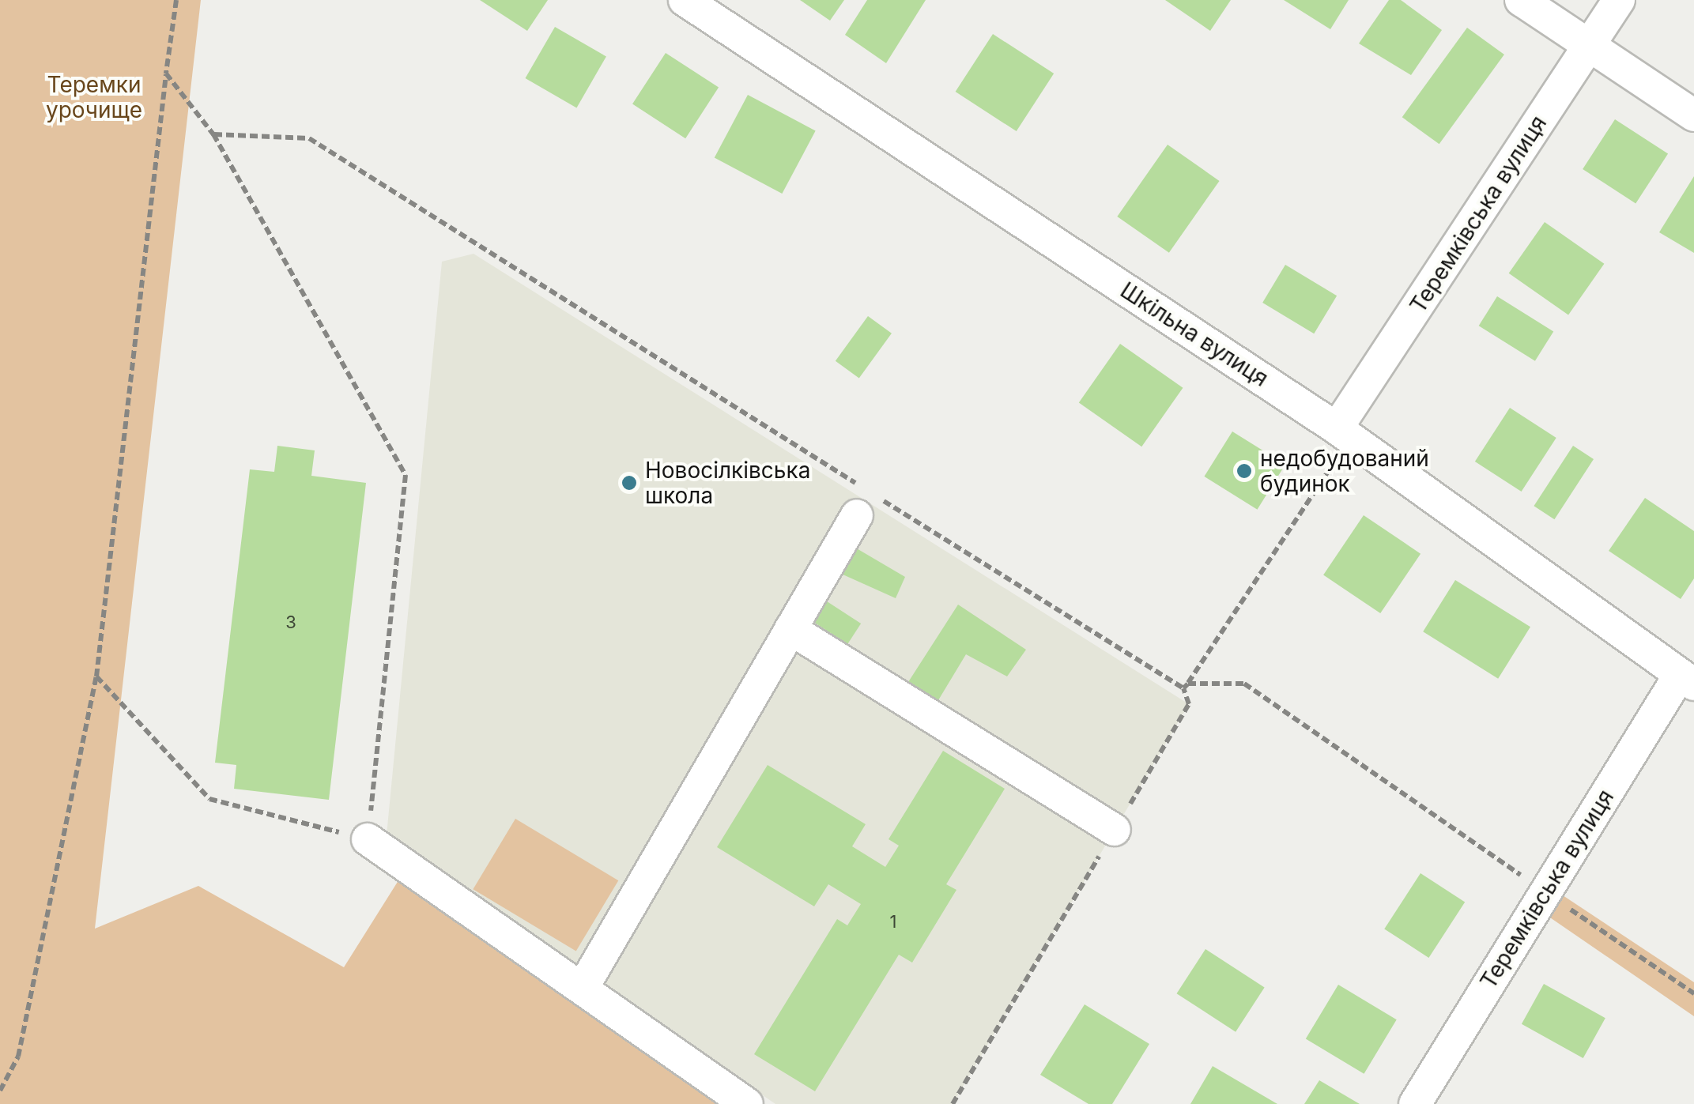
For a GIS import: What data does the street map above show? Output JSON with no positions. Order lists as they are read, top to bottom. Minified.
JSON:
{"streets":{"street":["Теремківська вулиця","Шкільна вулиця"]},"crossings":[["Теремківська вулиця","Шкільна вулиця"]],"parks":["Теремки урочище"],"places":["недобудований будинок","Новосілківська школа"],"house_numbers":["3","1"]}
